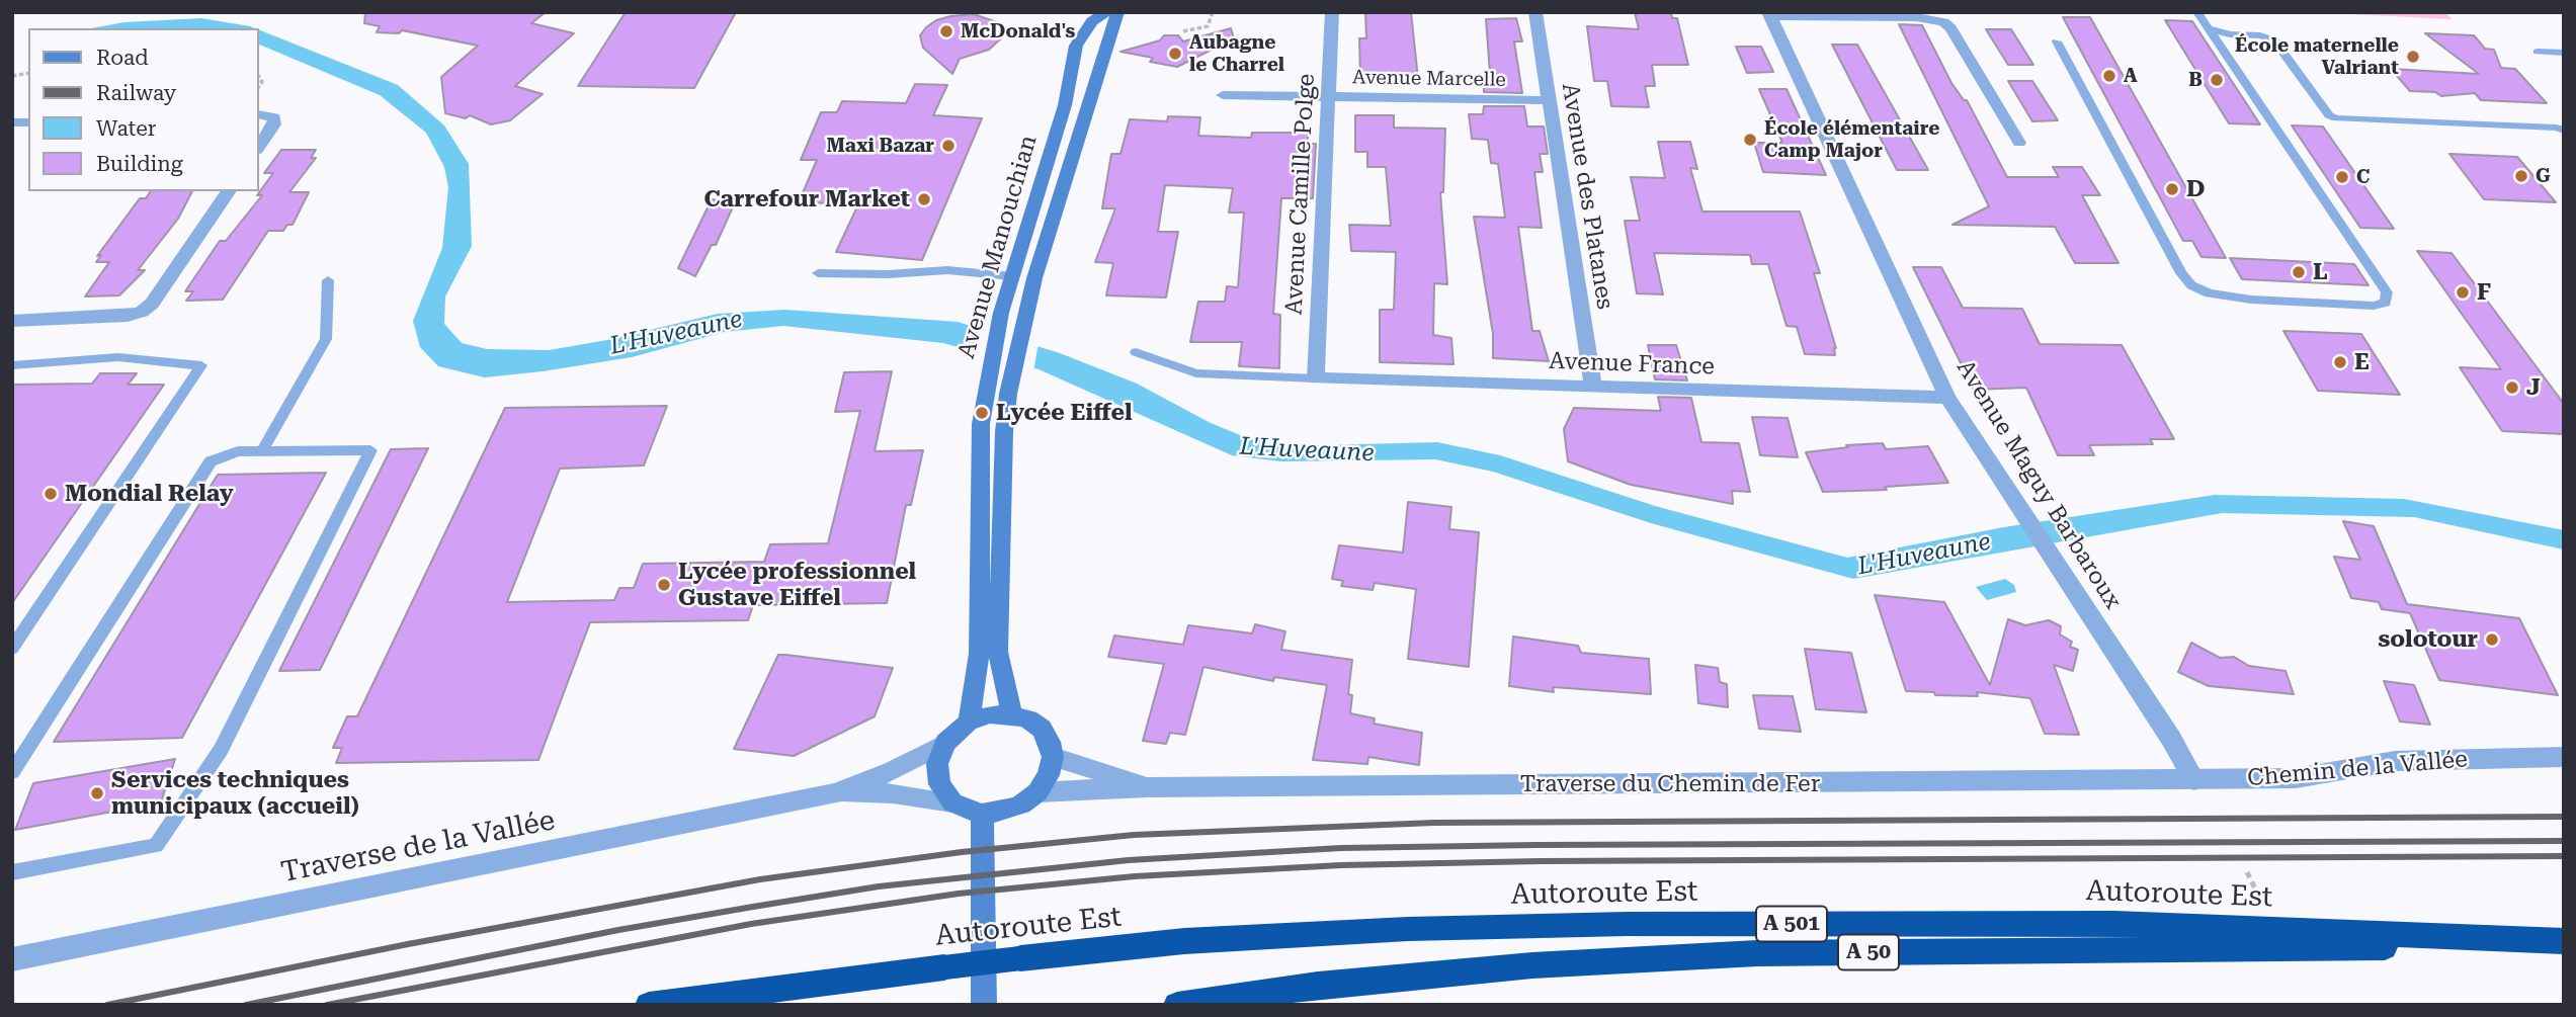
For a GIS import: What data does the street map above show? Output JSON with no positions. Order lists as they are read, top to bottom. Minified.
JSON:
{"streets":{"highway":["Autoroute Est","A 501","A 50"],"main road":["Avenue Manouchian"],"street":["Avenue Marcelle","Avenue Camille Polge","Avenue des Platanes","Avenue France","Avenue Maguy Barbaroux","Chemin de la Vallée","Traverse du Chemin de Fer","Traverse de la Vallée"]},"crossings":[["Avenue Marcelle","Avenue Camille Polge"],["Avenue Marcelle","Avenue des Platanes"],["Avenue Camille Polge","Avenue France"],["Avenue des Platanes","Avenue France"],["Avenue Manouchian","Traverse du Chemin de Fer"],["Avenue Manouchian","Traverse de la Vallée"],["Avenue France","Avenue Maguy Barbaroux"],["Avenue Maguy Barbaroux","Chemin de la Vallée"],["Avenue Maguy Barbaroux","Traverse du Chemin de Fer"],["Chemin de la Vallée","Traverse du Chemin de Fer"],["Traverse du Chemin de Fer","Traverse de la Vallée"],["Autoroute Est","A 50"]],"water":["L'Huveaune"],"places":["McDonald's","Aubagne le Charrel","École maternelle Valriant","A","B","École élémentaire Camp Major","Maxi Bazar","G","C","D","Carrefour Market","L","F","E","J","Lycée Eiffel","Mondial Relay","Lycée professionnel Gustave Eiffel","solotour","Services techniques municipaux (accueil)"],"legend":["Road","Railway","Water","Building"]}
